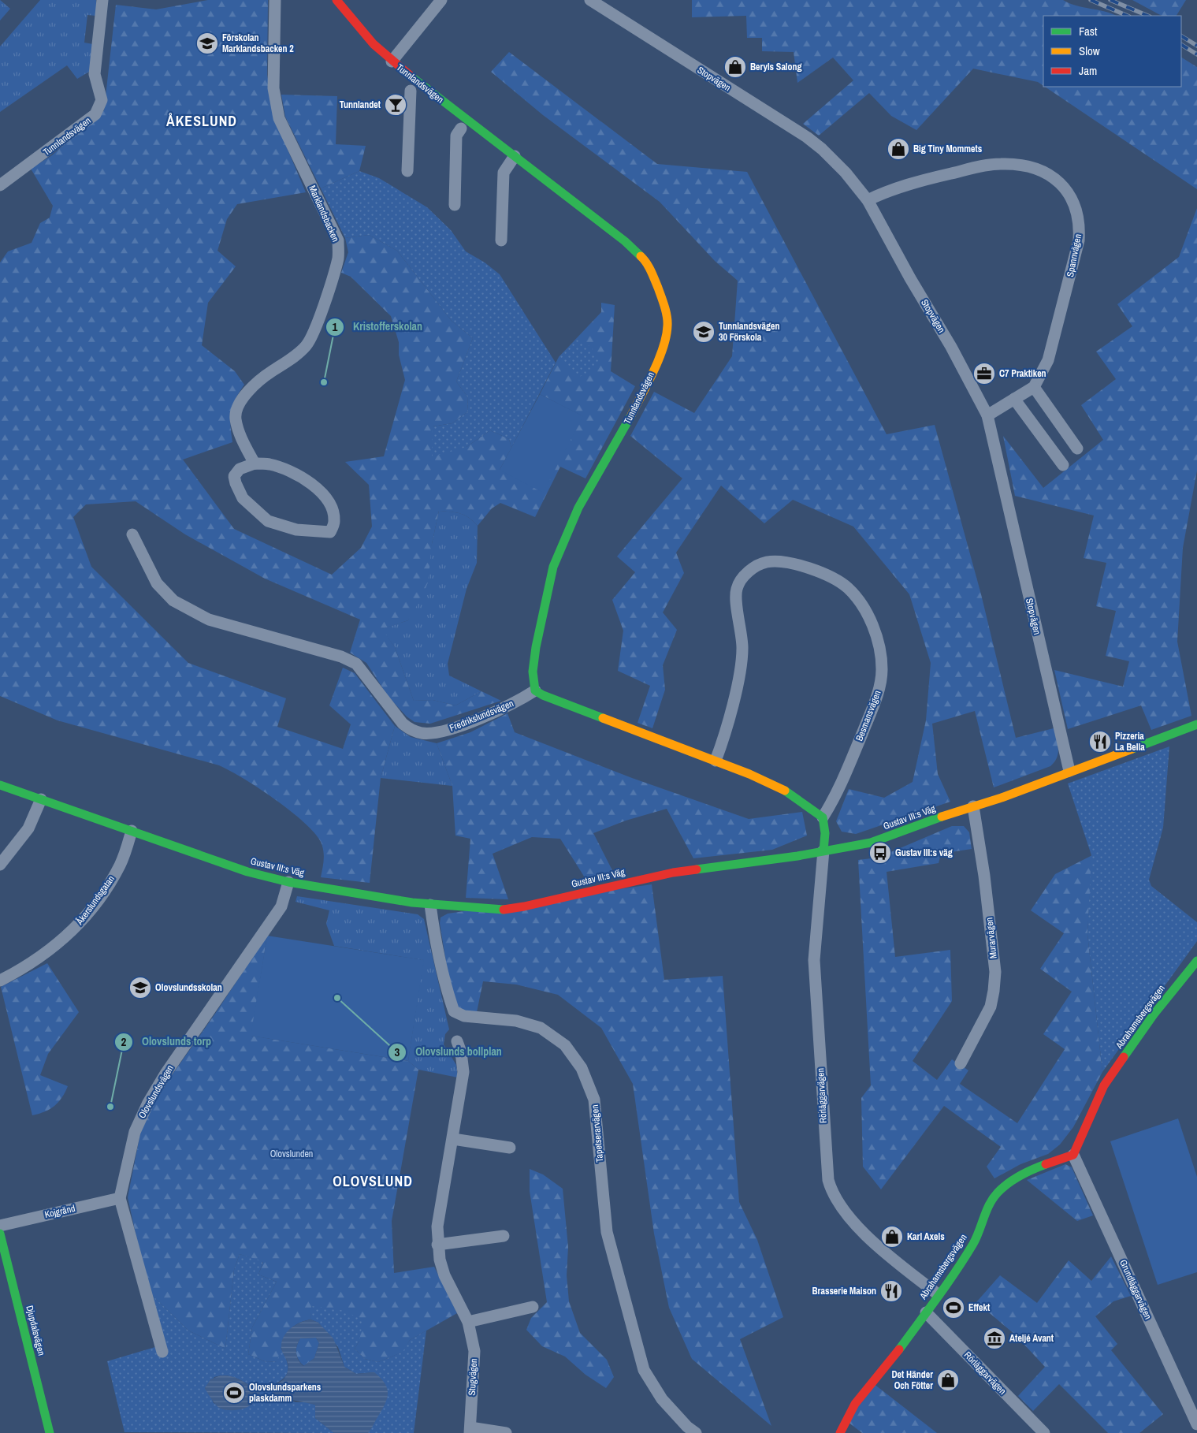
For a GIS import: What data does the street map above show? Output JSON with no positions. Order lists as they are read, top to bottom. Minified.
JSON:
{"streets":{"street":["Stopvägen","Tunnlandsvägen","Marklandsbacken","Spannvägen","Fredrikslundsvägen","Besmansvägen","Gustav III:s Väg","Åkerslundsgatan","Murarvägen","Abrahamsbergsvägen","Olovslundsvägen","Rörläggarvägen","Tapetserarvägen","Kojgränd","Grundläggarvägen","Djupdalsvägen","Stugvägen"]},"crossings":[["Stopvägen","Spannvägen"],["Stopvägen","Gustav III:s Väg"],["Tunnlandsvägen","Fredrikslundsvägen"],["Gustav III:s Väg","Åkerslundsgatan"],["Gustav III:s Väg","Murarvägen"],["Gustav III:s Väg","Olovslundsvägen"],["Gustav III:s Väg","Rörläggarvägen"],["Gustav III:s Väg","Tapetserarvägen"],["Abrahamsbergsvägen","Rörläggarvägen"],["Abrahamsbergsvägen","Grundläggarvägen"],["Olovslundsvägen","Kojgränd"]],"districts":["ÅKESLUND","OLOVSLUND"],"parks":["Olovslunden"],"places":{"school or university":["Förskolan Marklandsbacken 2","Tunnlandsvägen 30 Förskola","Olovslundsskolan"],"shop":["Beryls Salong","Big Tiny Mommets","Karl Axels","Det Händer Och Fötter"],"bar":["Tunnlandet"],"office":["C7 Praktiken"],"other":["Kristofferskolan","Olovslunds bollplan","Olovslunds torp"],"restaurant":["Pizzeria La Bella","Brasserie Maison"],"bus stop":["Gustav III:s väg"],"sports":["Effekt","Olovslundsparkens plaskdamm"],"museum":["Ateljé Avant"]},"legend":["Fast","Slow","Jam"]}
